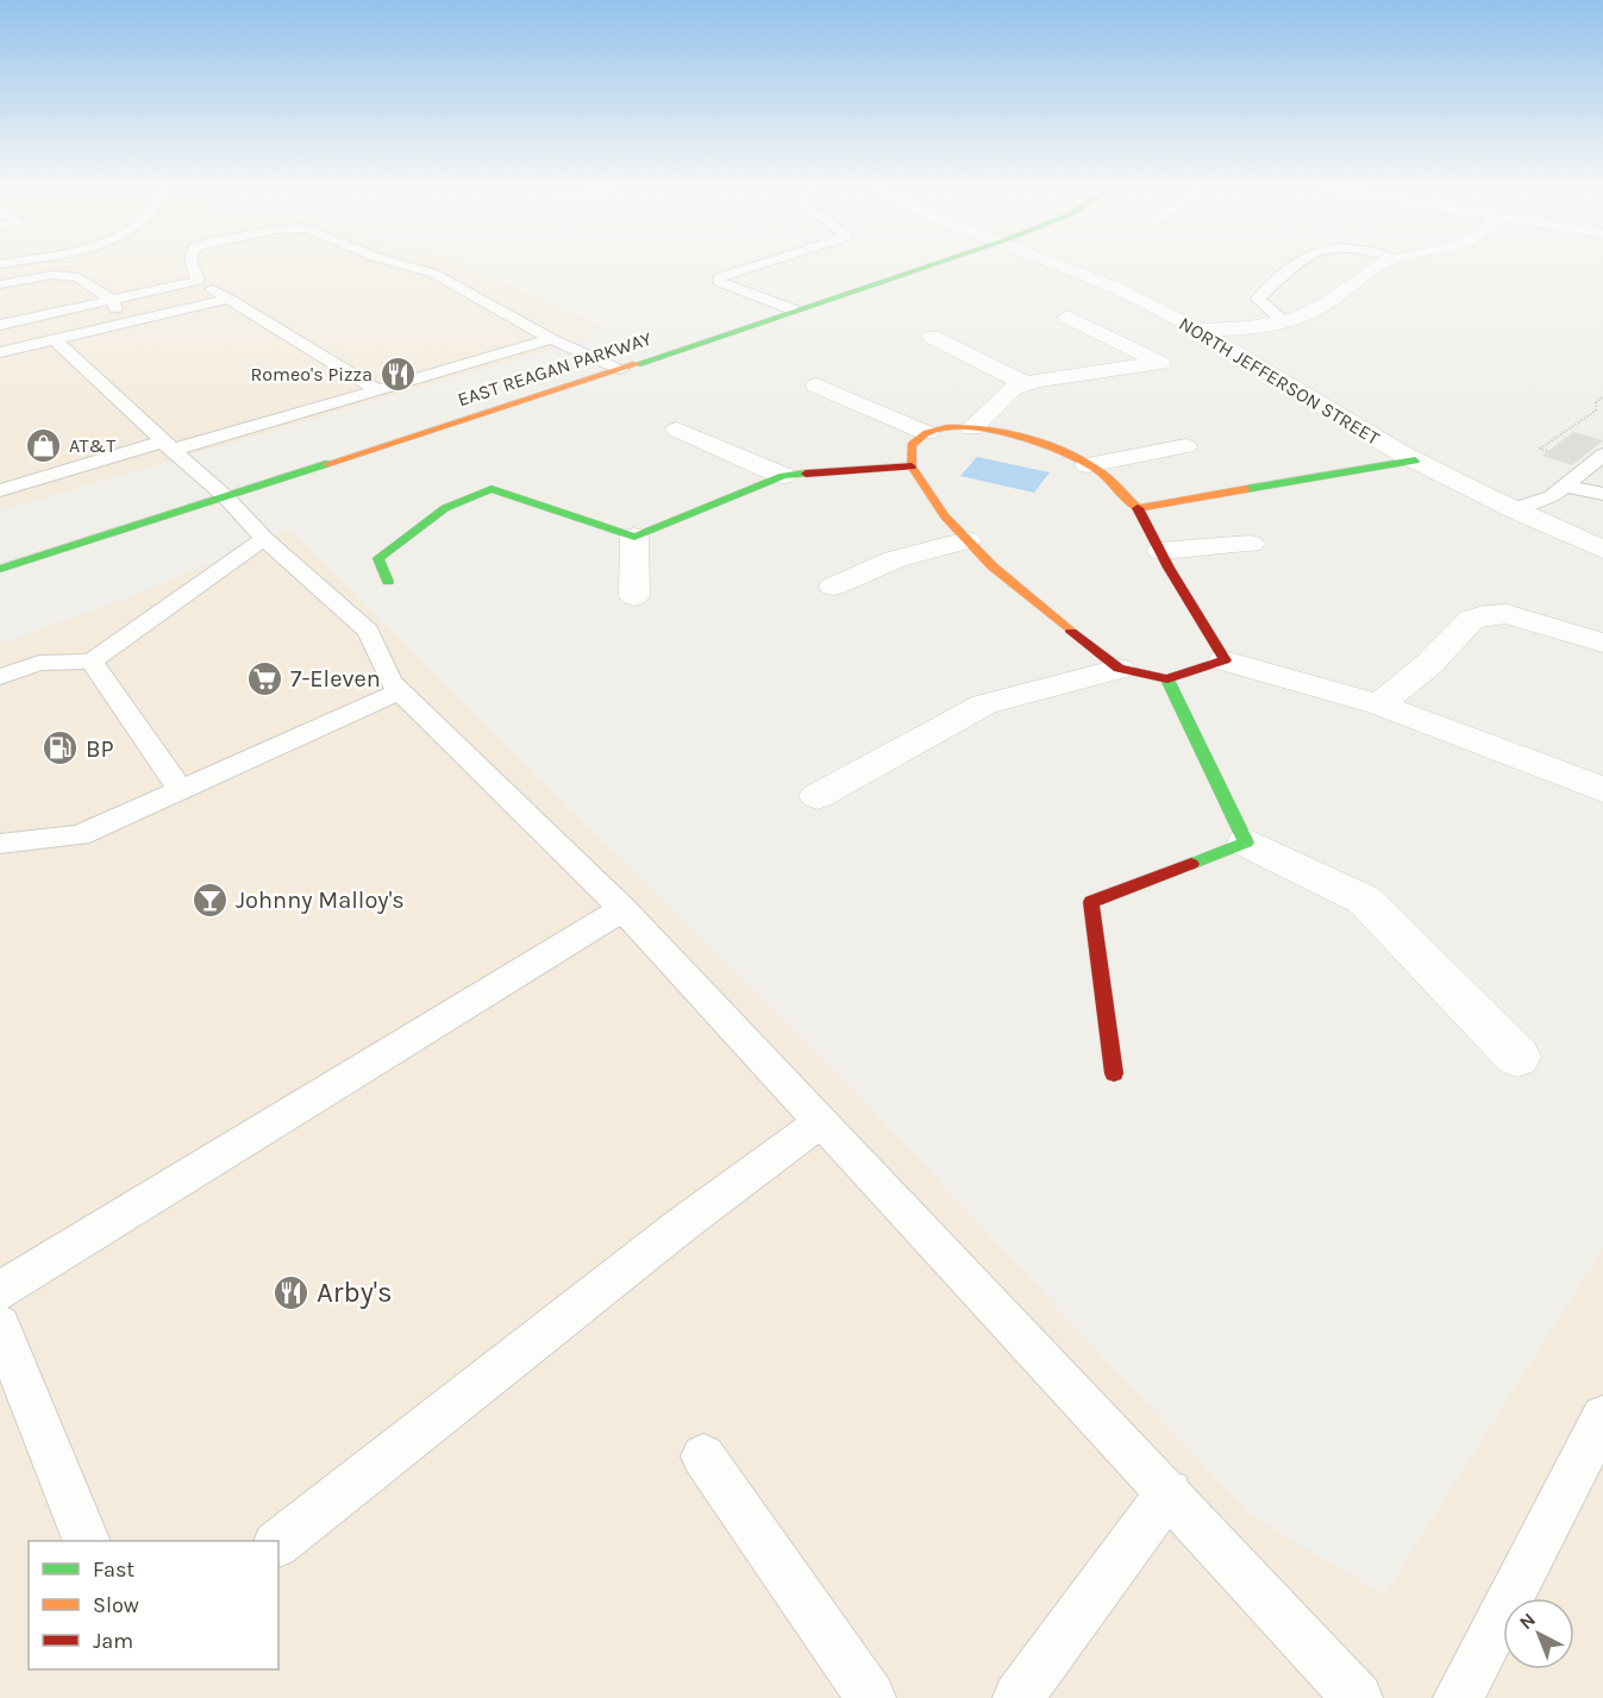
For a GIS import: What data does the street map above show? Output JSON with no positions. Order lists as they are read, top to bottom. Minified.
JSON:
{"streets":{"street":["EAST REAGAN PARKWAY","NORTH JEFFERSON STREET"]},"places":{"restaurant":["Romeo's Pizza","Arby's"],"shop":["AT&T"],"supermarket":["7-Eleven"],"fuel station":["BP"],"bar":["Johnny Malloy's"]},"legend":["Fast","Slow","Jam"],"north":"top left"}
